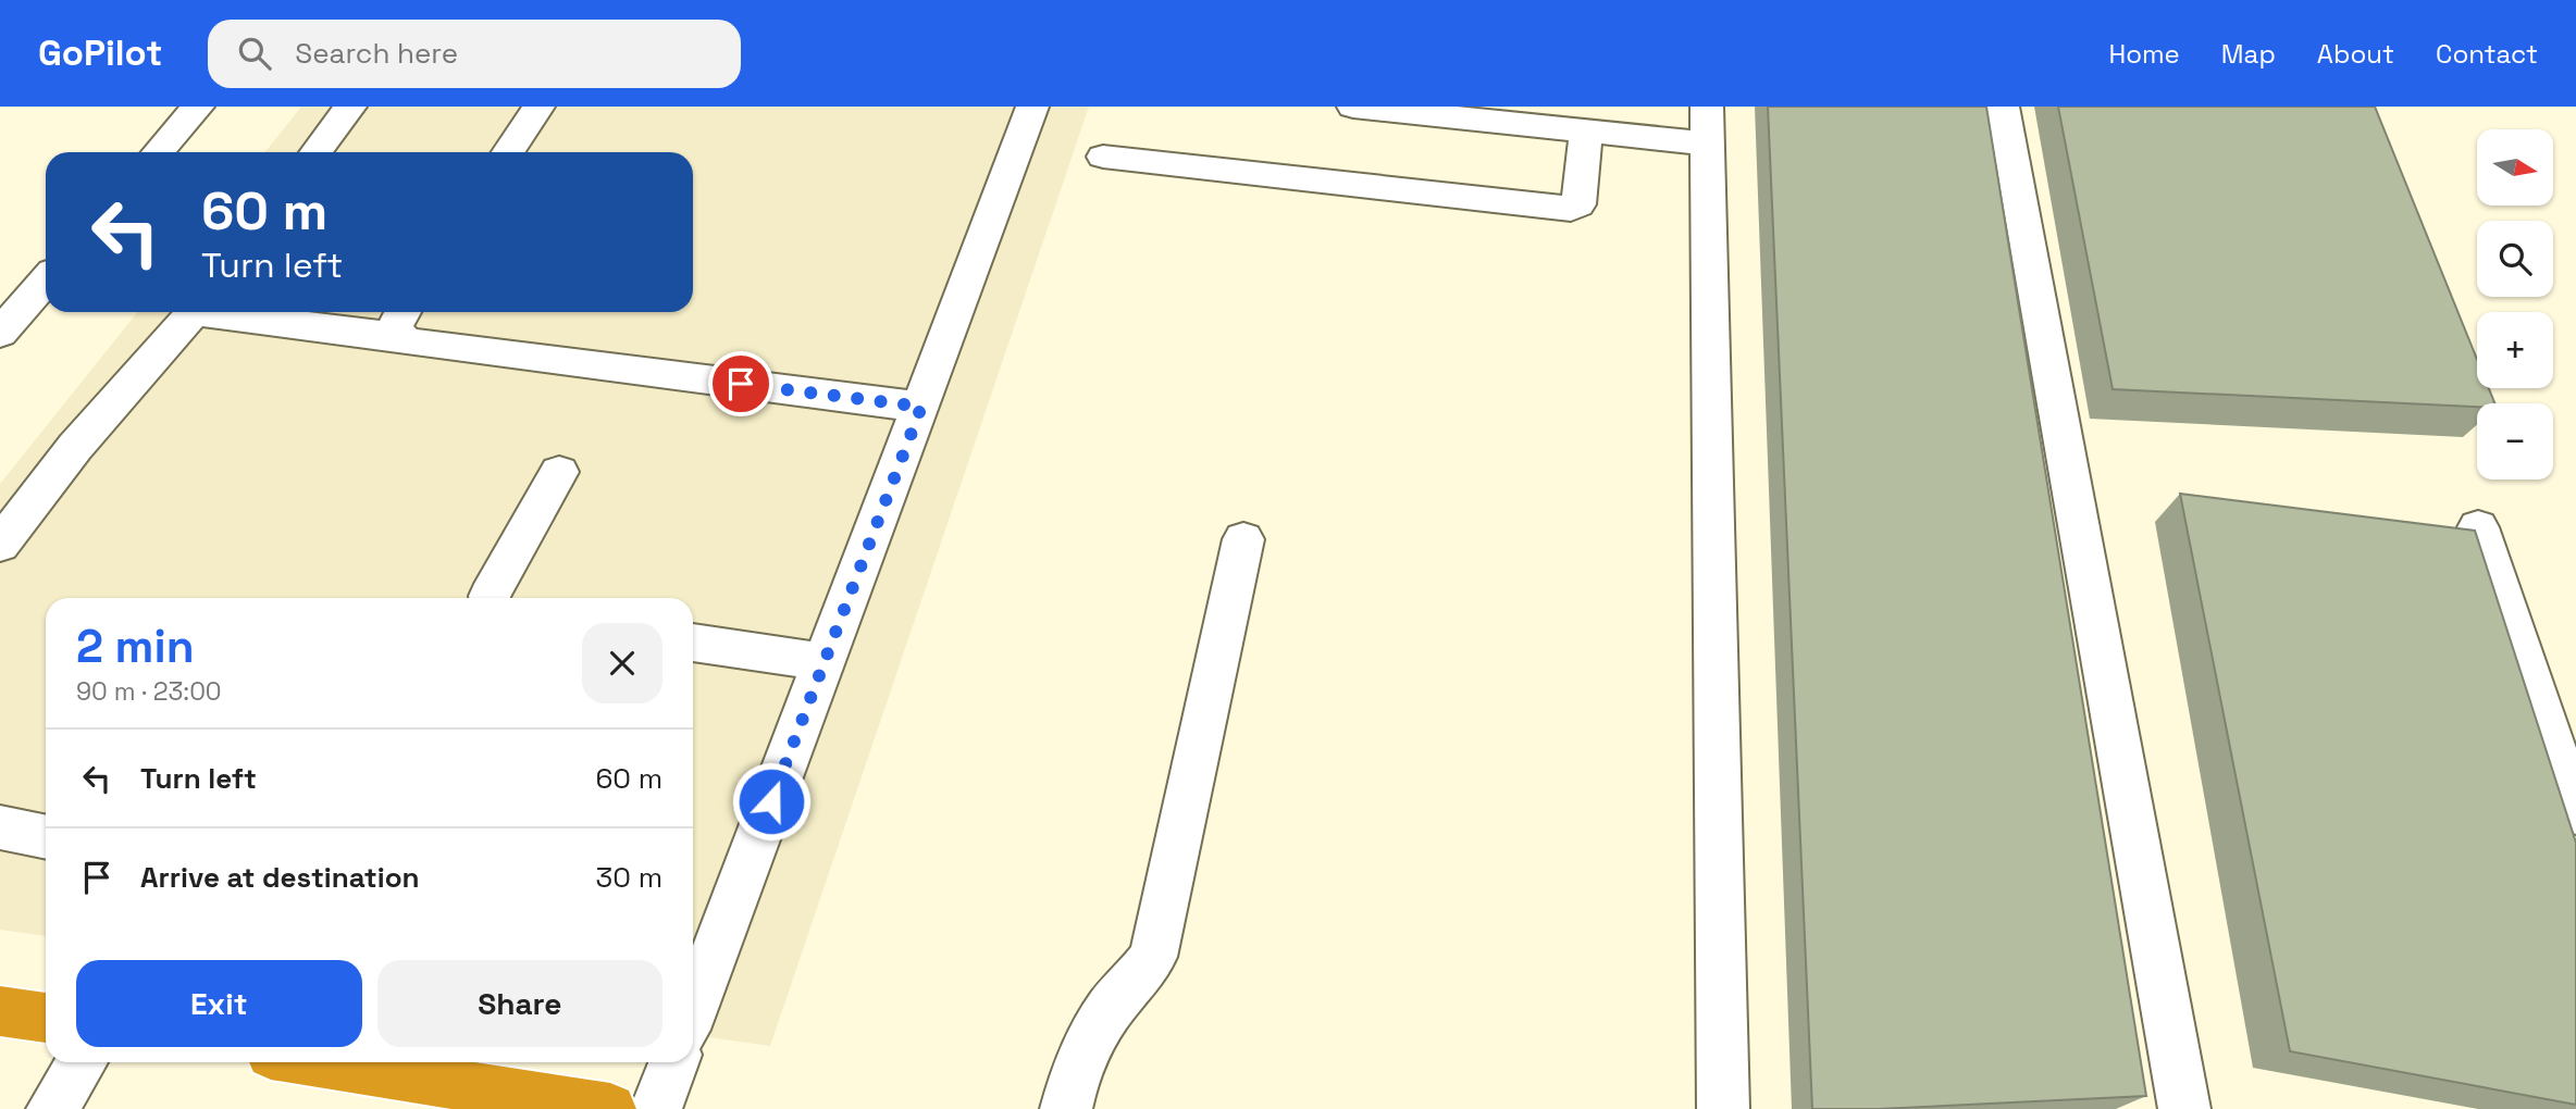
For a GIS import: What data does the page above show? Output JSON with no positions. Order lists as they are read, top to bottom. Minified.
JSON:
{"north":"right","page":{"header":"GoPilot","search":"Search here","nav":["Home","Map","About","Contact"],"map_buttons":["+","−"],"turn":["60 m","Turn left"],"heading":["2 min","90 m · 23:00"],"list":[{"name":"Turn left","value":"60 m"},{"name":"Arrive at destination","value":"30 m"}],"buttons":["Exit","Share"]}}
